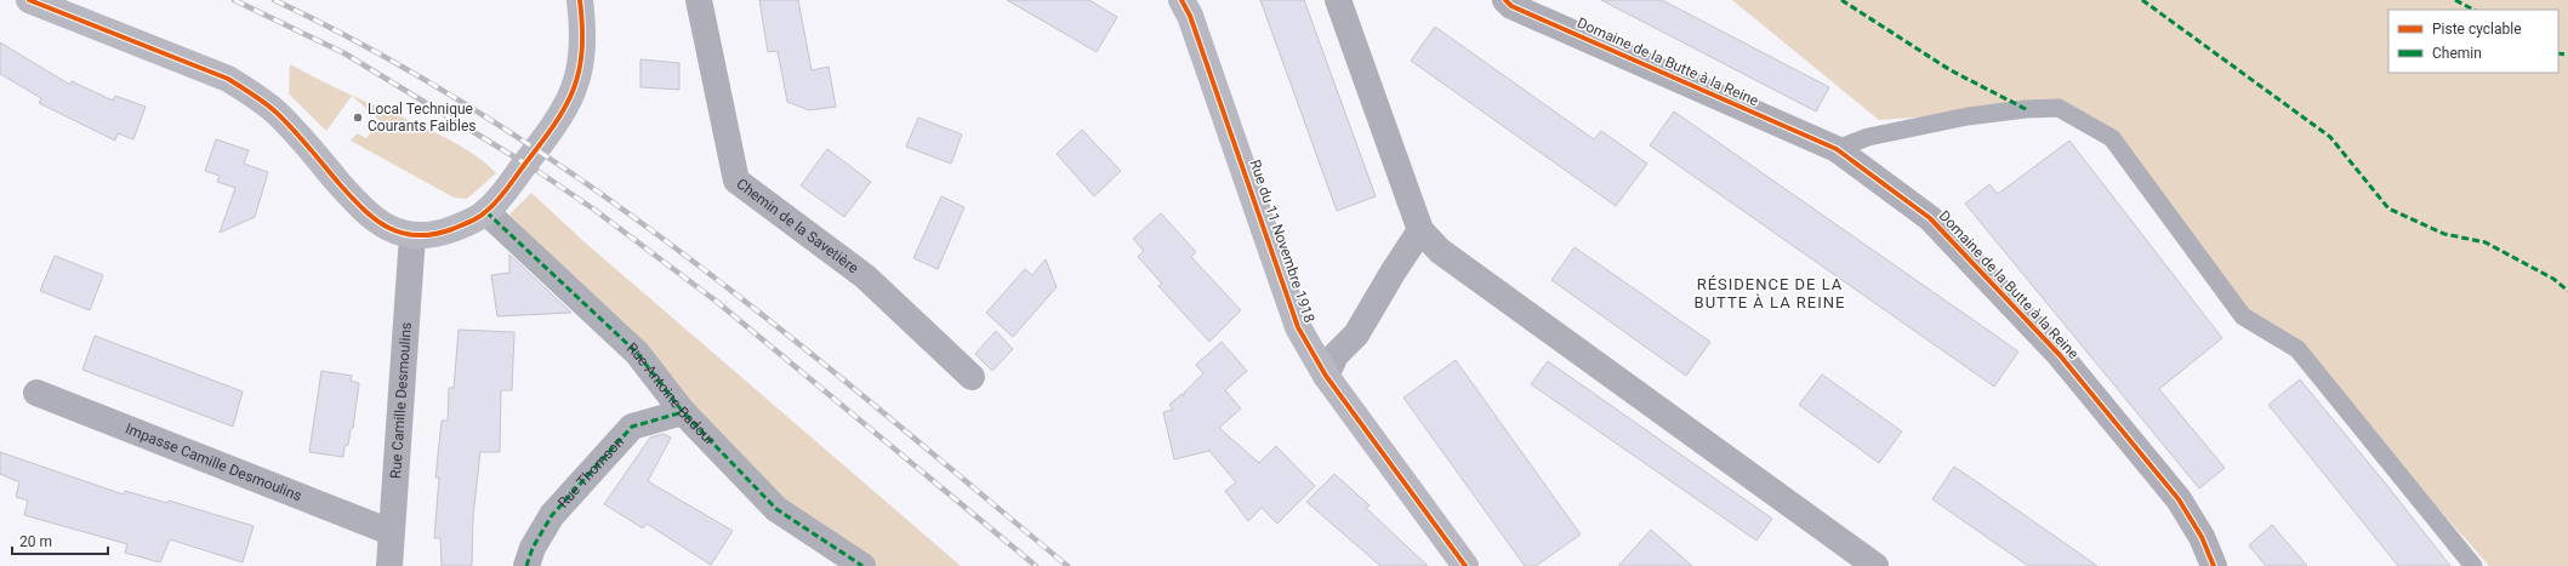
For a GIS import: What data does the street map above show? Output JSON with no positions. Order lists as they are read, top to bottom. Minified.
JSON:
{"streets":{"street":["Domaine de la Butte à la Reine","Chemin de la Savetière","Rue du 11 Novembre 1918","Rue Antoine Badour","Rue Camille Desmoulins","Impasse Camille Desmoulins","Rue Thomson"]},"crossings":[["Rue Antoine Badour","Rue Thomson"],["Rue Camille Desmoulins","Impasse Camille Desmoulins"]],"districts":["RÉSIDENCE DE LA BUTTE À LA REINE"],"places":["Local Technique Courants Faibles"],"legend":["Piste cyclable","Chemin"],"scale_bar":"20 m"}
